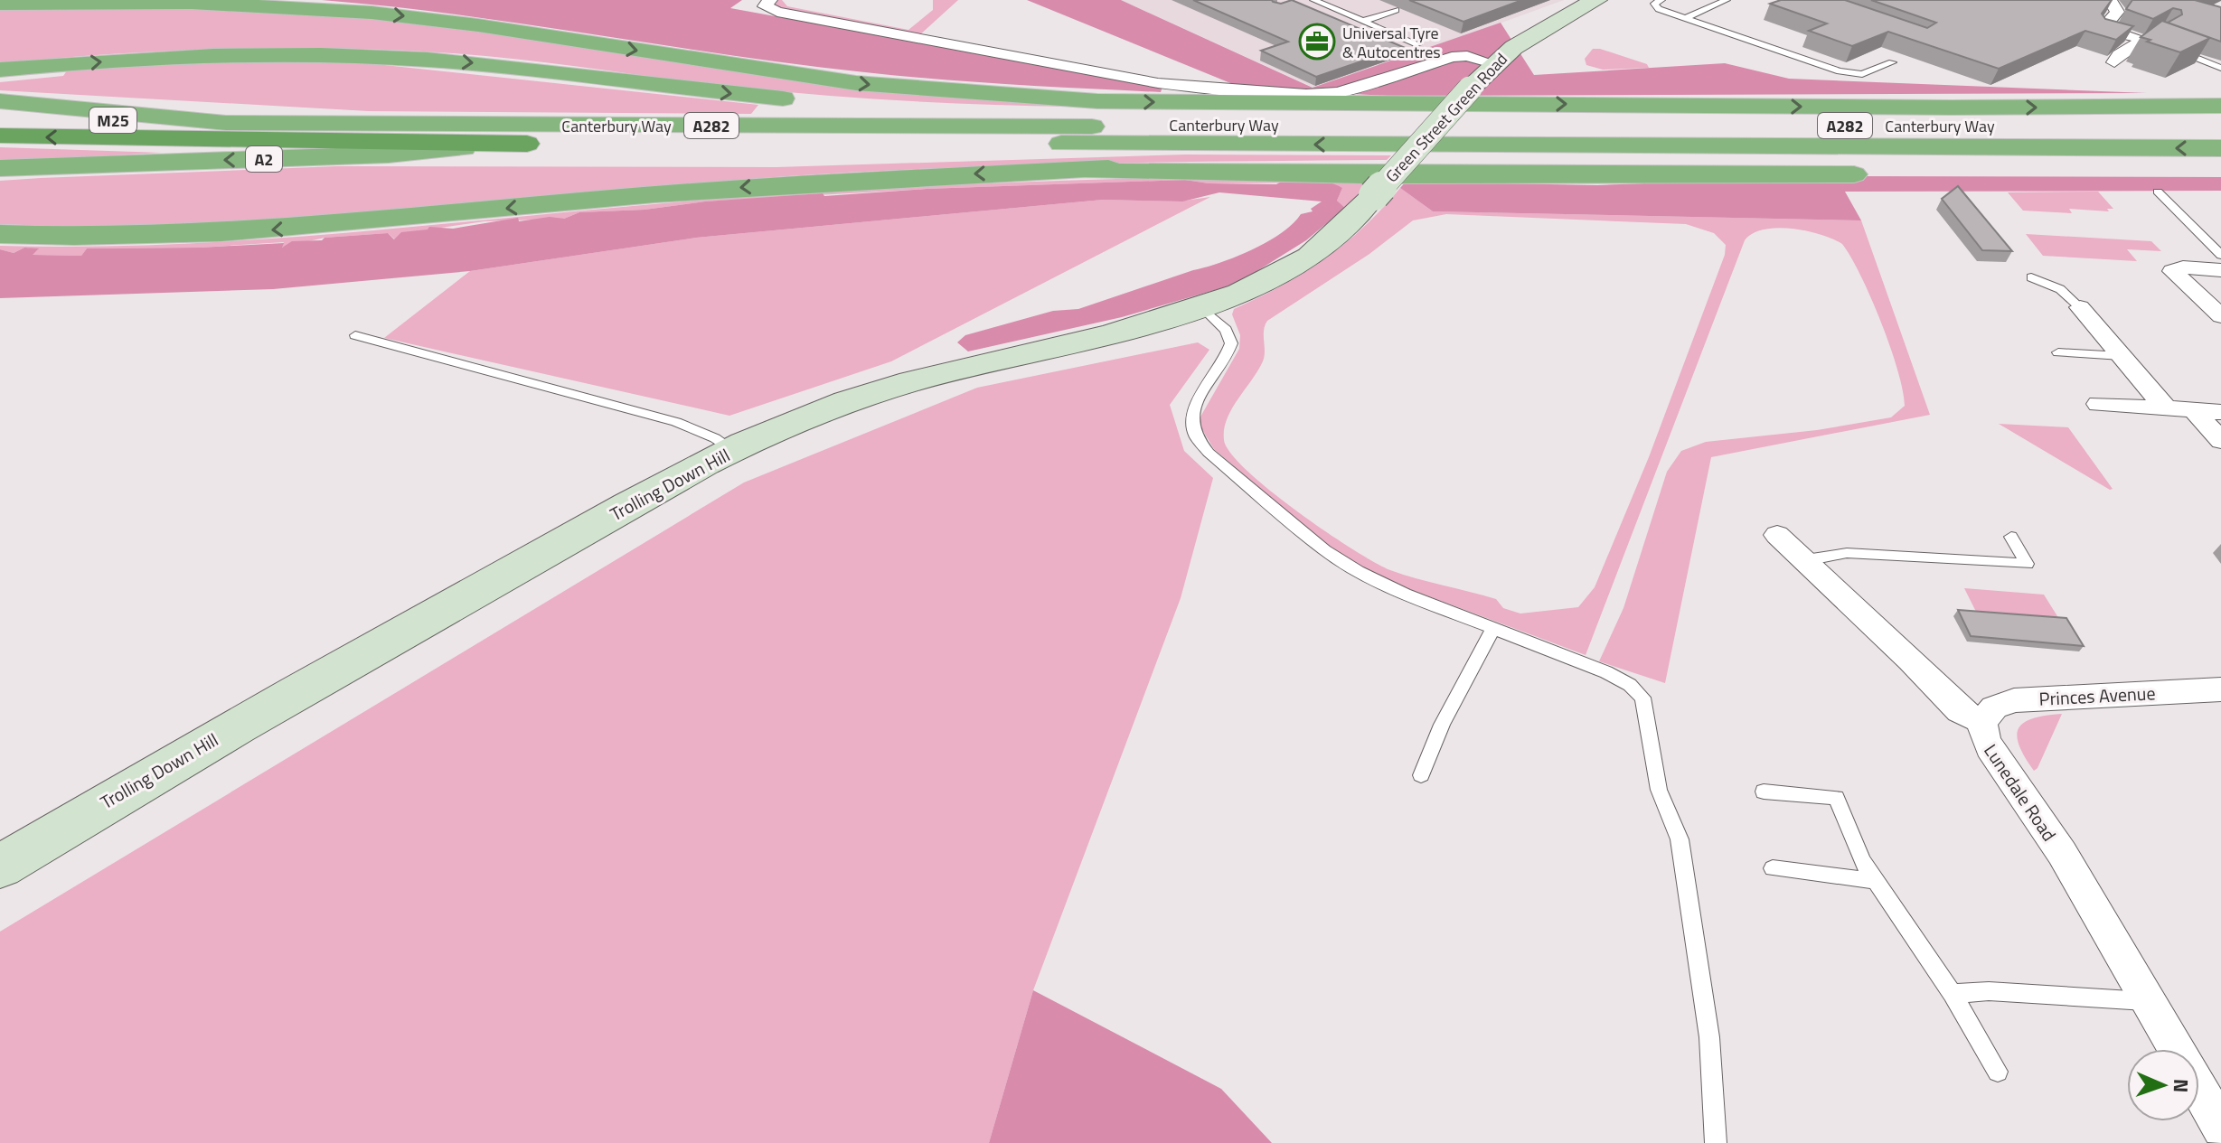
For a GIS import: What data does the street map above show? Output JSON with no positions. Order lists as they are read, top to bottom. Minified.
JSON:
{"streets":{"highway":["M25","Canterbury Way","A282","A2"],"main road":["Green Street Green Road","Trolling Down Hill"],"street":["Princes Avenue","Lunedale Road"]},"crossings":[["Green Street Green Road","Trolling Down Hill"],["M25","Canterbury Way"],["M25","A2"],["Canterbury Way","A2"],["Princes Avenue","Lunedale Road"]],"places":{"office":["Universal Tyre & Autocentres"]},"north":"right"}
